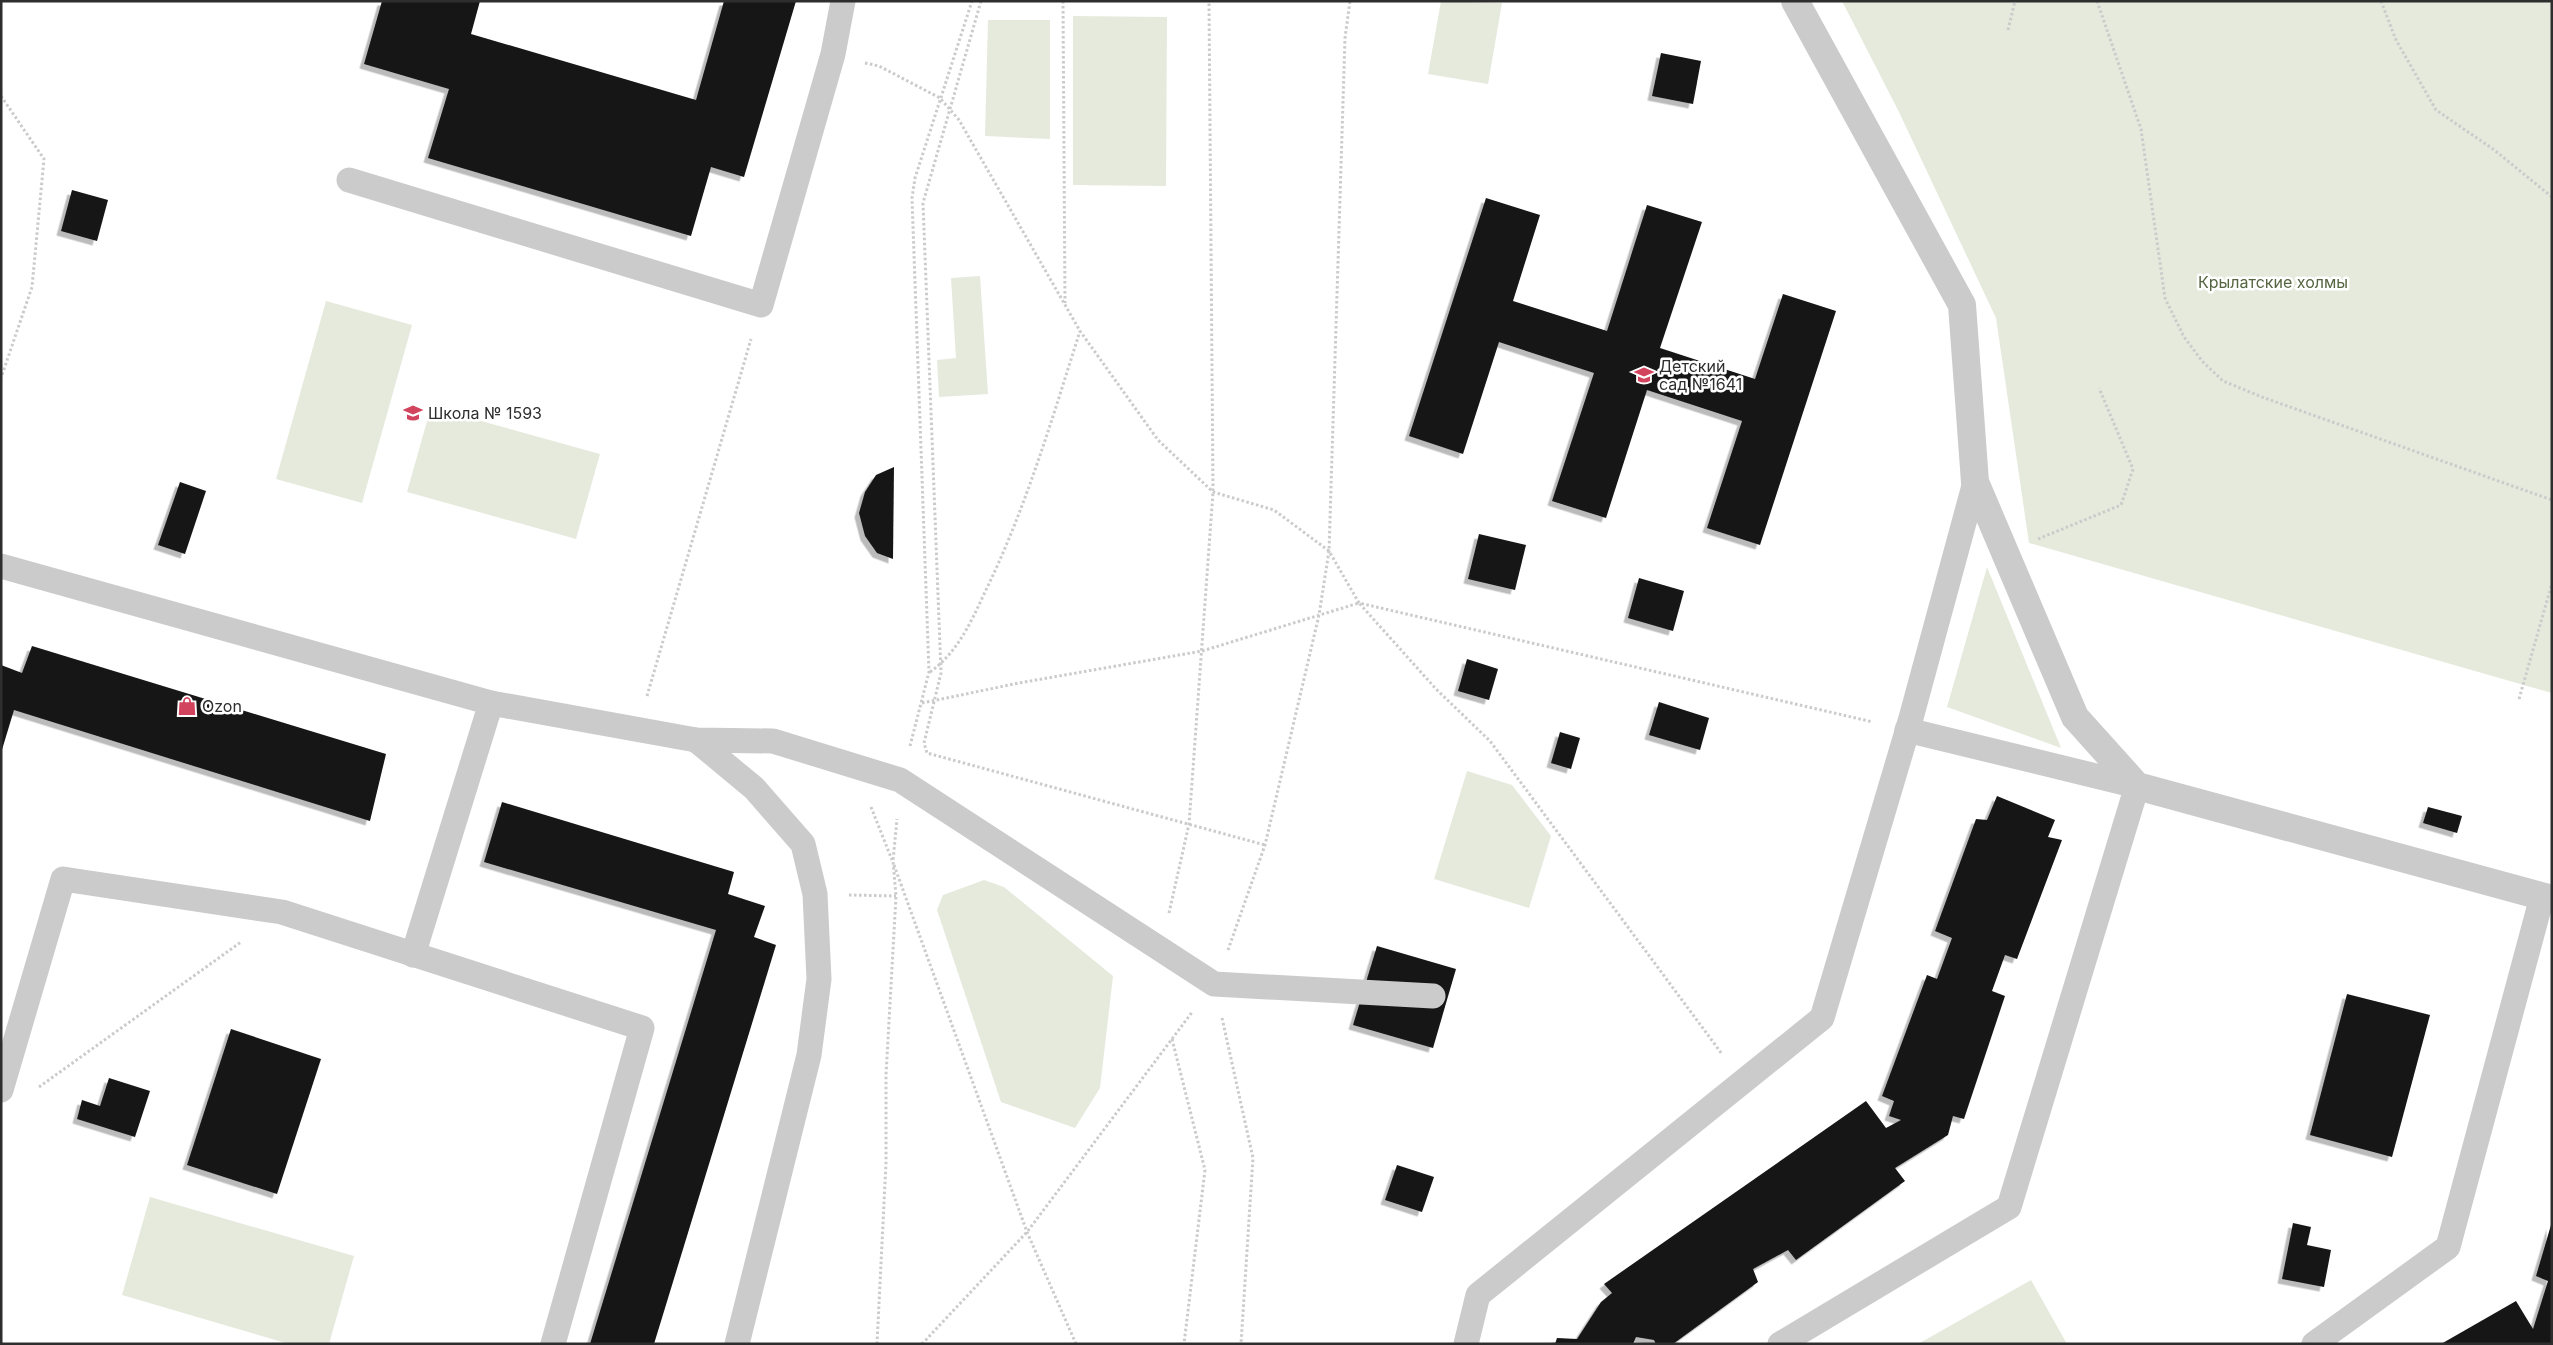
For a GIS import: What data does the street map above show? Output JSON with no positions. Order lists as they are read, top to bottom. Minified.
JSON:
{"parks":["Крылатские холмы"],"places":{"school or university":["Детский сад №1641","Школа № 1593"],"shop":["Ozon"]}}
